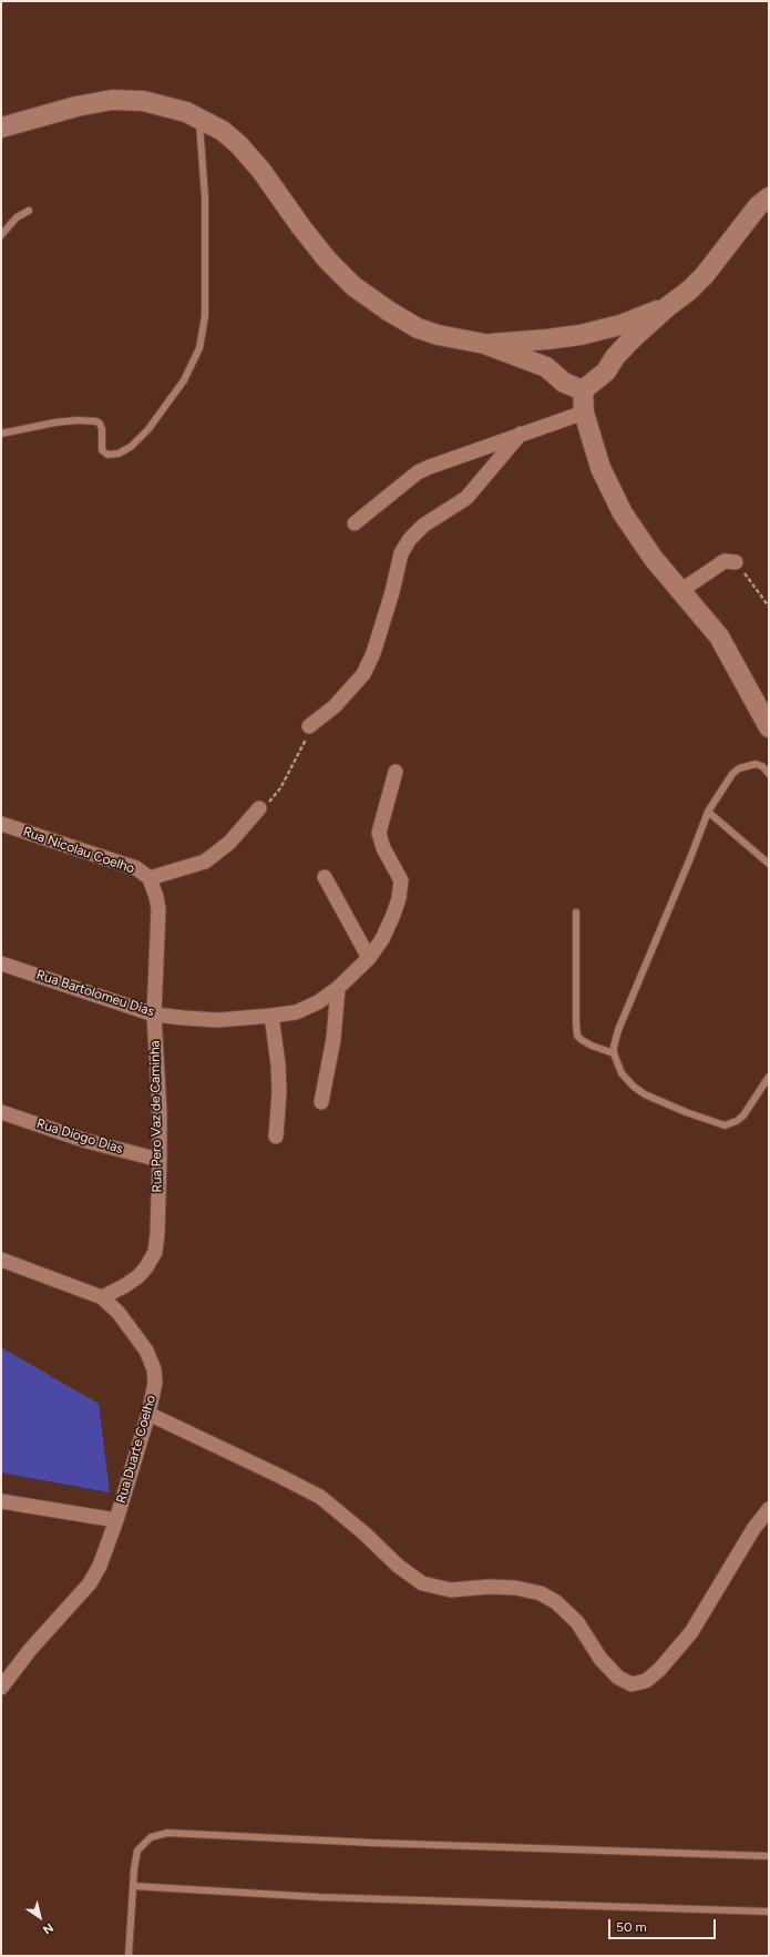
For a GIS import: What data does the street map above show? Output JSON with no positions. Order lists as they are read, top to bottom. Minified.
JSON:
{"streets":{"street":["Rua Nicolau Coelho","Rua Bartolomeu Dias","Rua Pero Vaz de Caminha","Rua Diogo Dias","Rua Duarte Coelho"]},"crossings":[["Rua Nicolau Coelho","Rua Pero Vaz de Caminha"],["Rua Bartolomeu Dias","Rua Pero Vaz de Caminha"],["Rua Pero Vaz de Caminha","Rua Diogo Dias"],["Rua Pero Vaz de Caminha","Rua Duarte Coelho"]],"scale_bar":"50 m","north":"bottom right"}
